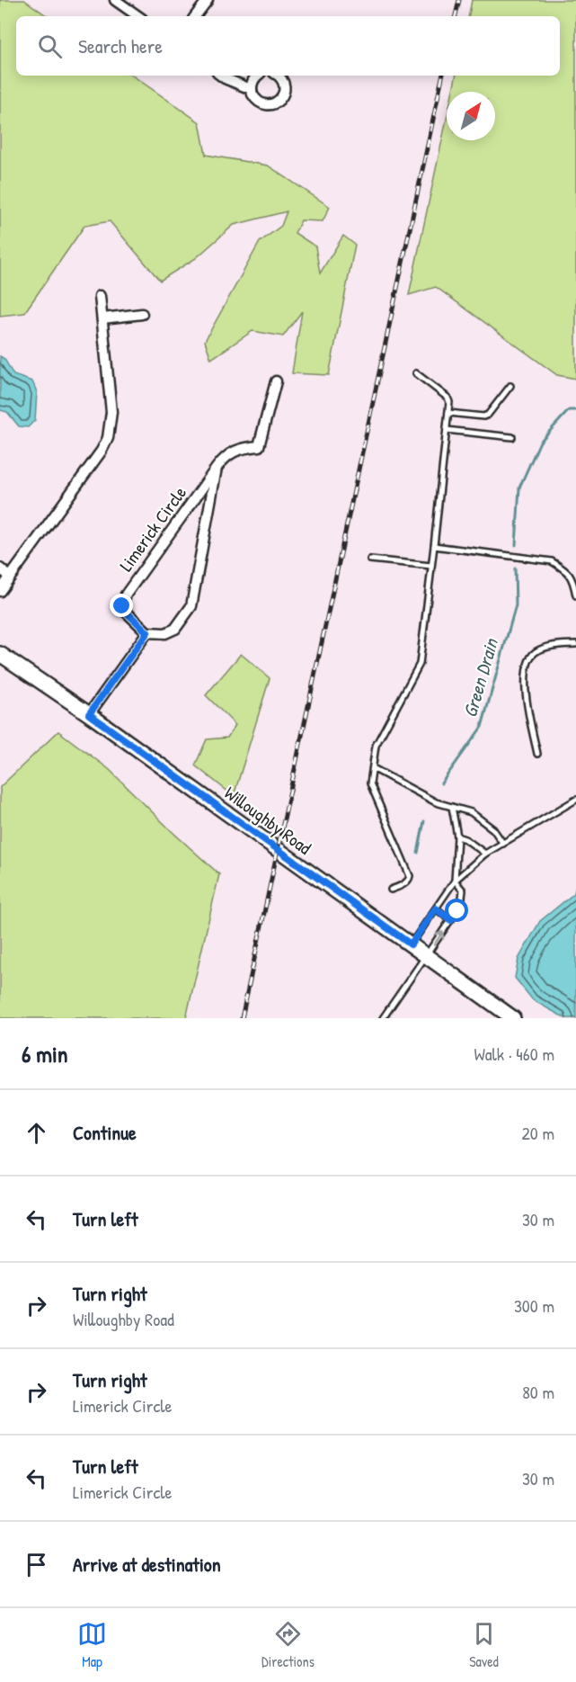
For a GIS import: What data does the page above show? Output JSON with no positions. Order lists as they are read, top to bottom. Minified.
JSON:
{"streets":{"street":["Limerick Circle","Willoughby Road"]},"water":["Green Drain"],"north":"top right","page":{"search":"Search here","heading":["6 min","Walk · 460 m"],"list":[["Continue","20 m"],["Turn left","30 m"],["Turn right","Willoughby Road","300 m"],["Turn right","Limerick Circle","80 m"],["Turn left","Limerick Circle","30 m"],"Arrive at destination"],"nav":["Map","Directions","Saved"]}}
